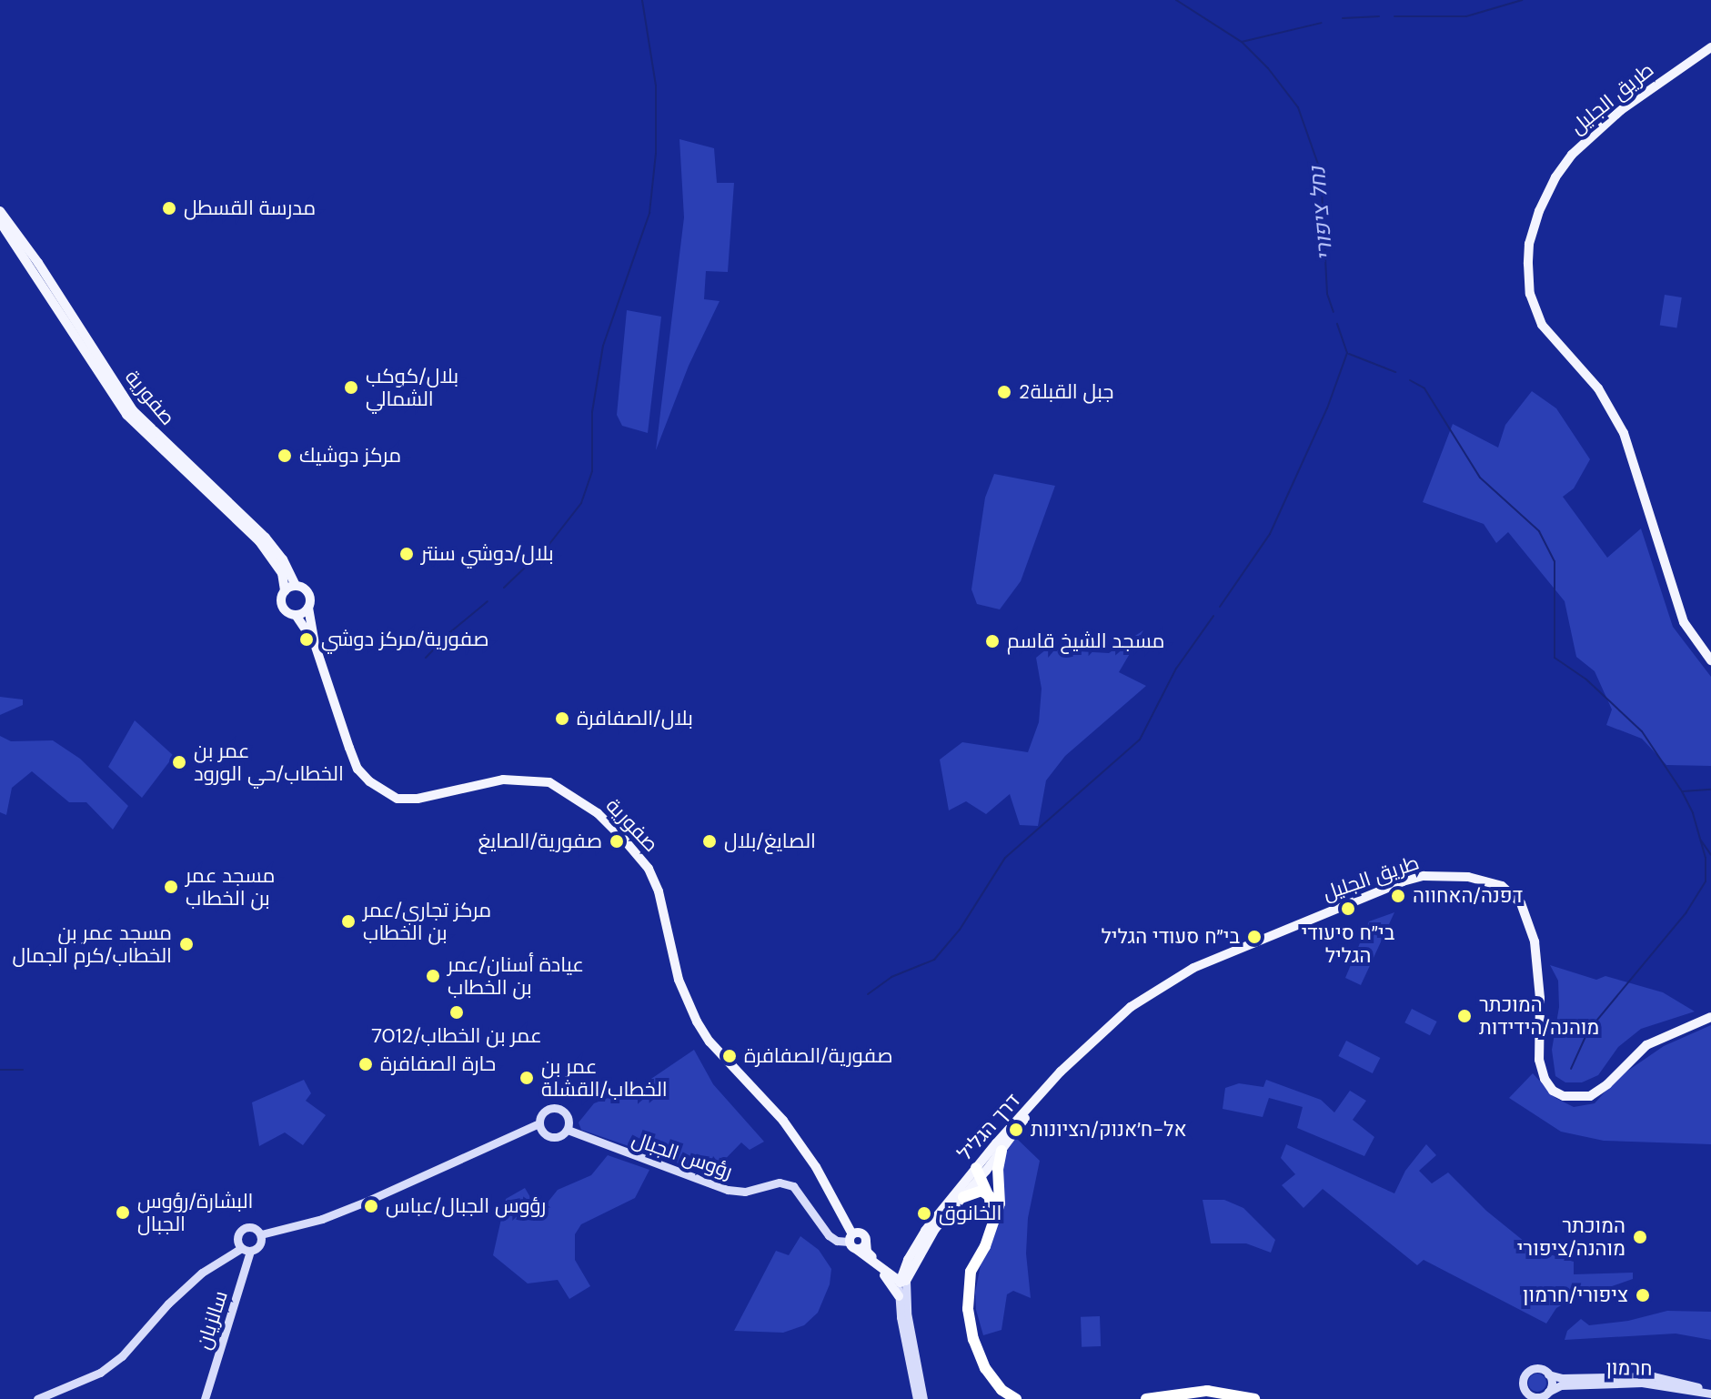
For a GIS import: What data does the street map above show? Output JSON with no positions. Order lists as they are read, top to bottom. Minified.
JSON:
{"streets":{"main road":["طريق الجليل","صفورية","דרך הגליל"],"street":["رؤوس الجبال","سالزيان","חרמון"]},"crossings":[["طريق الجليل","דרך הגליל"],["صفورية","דרך הגליל"],["صفورية","رؤوس الجبال"]],"water":["נחל ציפורי"],"places":["مدرسة القسطل","بلال/كوكب الشمالي","جبل القبلة2","مركز دوشيك","بلال/دوشي سنتر","صفورية/مركز دوشي","مسجد الشيخ قاسم","بلال/الصفافرة","عمر بن الخطاب/حي الورود","صفورية/الصايغ","الصايغ/بلال","مسجد عمر بن الخطاب","דפנה/האחווה","בי״ח סיעודי הגליל","مركز تجاري/عمر بن الخطاب","בי״ח סעודי הגליל","مسجد عمر بن الخطاب/كرم الجمال","عيادة أسنان/عمر بن الخطاب","7012/عمر بن الخطاب","המוכתר מוהנה/הידידות","صفورية/الصفافرة","حارة الصفافرة","عمر بن الخطاب/القشلة","אל-ח׳אנוק/הציונות","رؤوس الجبال/عباس","البشارة/رؤوس الجبال","الخانوق","המוכתר מוהנה/ציפורי","ציפורי/חרמון"]}
